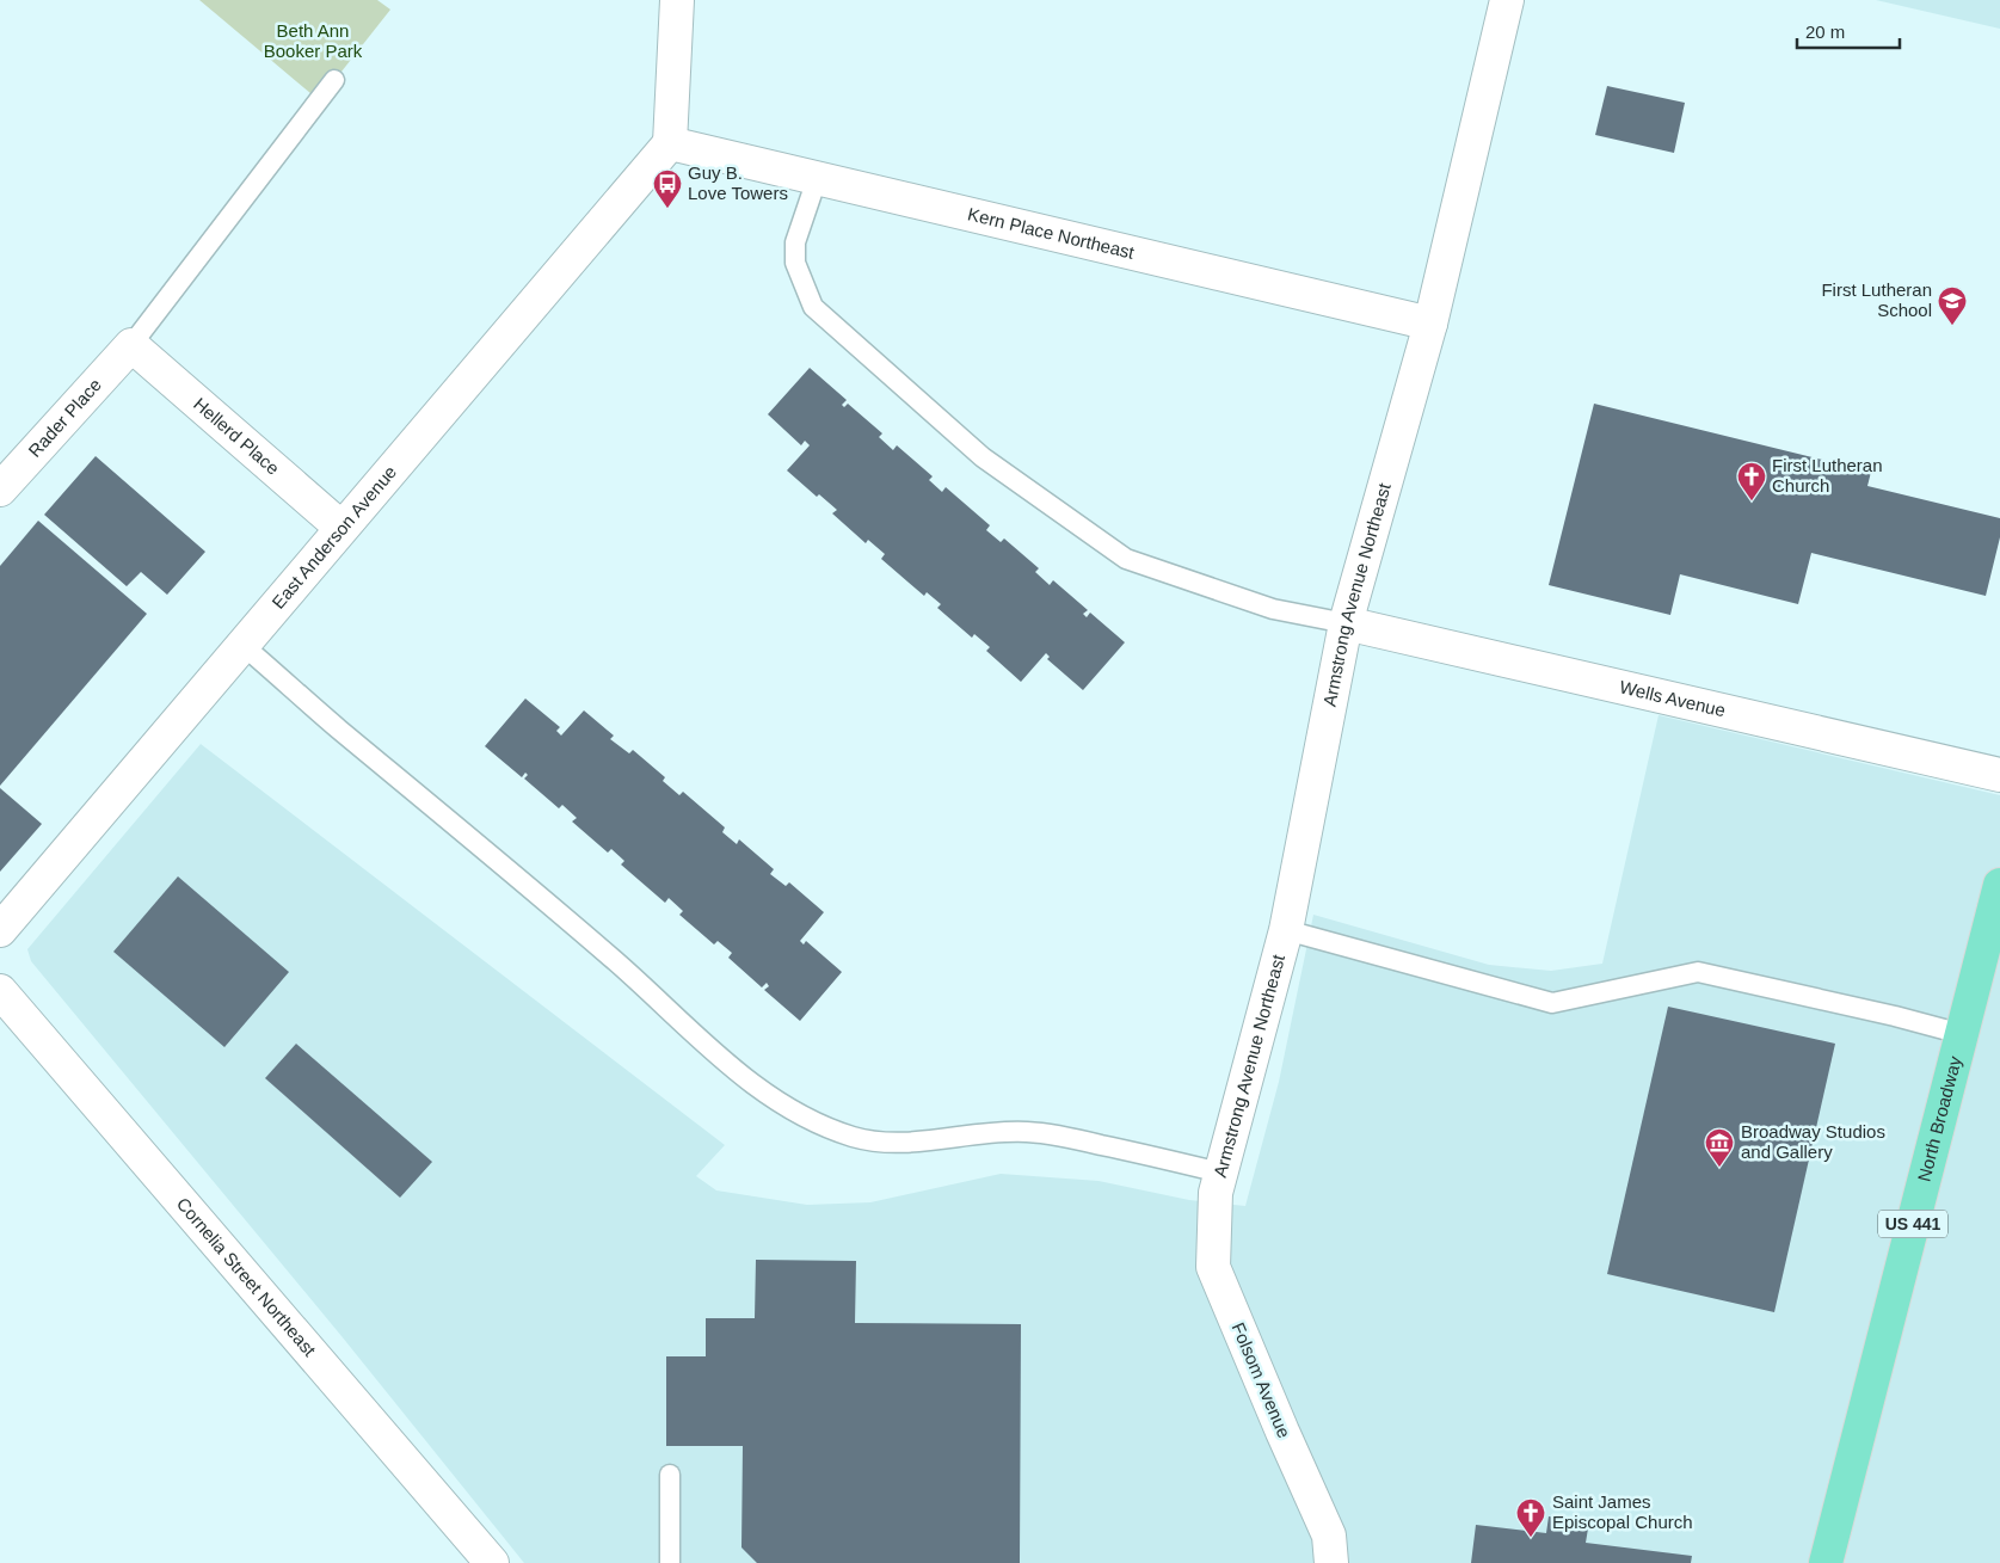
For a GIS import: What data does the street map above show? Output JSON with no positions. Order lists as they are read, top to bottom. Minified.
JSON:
{"streets":{"main road":["North Broadway","US 441"],"street":["Kern Place Northeast","Rader Place","Hellerd Place","East Anderson Avenue","Armstrong Avenue Northeast","Wells Avenue","Cornelia Street Northeast","Folsom Avenue"]},"crossings":[["Kern Place Northeast","East Anderson Avenue"],["Kern Place Northeast","Armstrong Avenue Northeast"],["Rader Place","Hellerd Place"],["Hellerd Place","East Anderson Avenue"],["Armstrong Avenue Northeast","Wells Avenue"],["Armstrong Avenue Northeast","Folsom Avenue"]],"parks":["Beth Ann Booker Park"],"places":{"bus stop":["Guy B. Love Towers"],"school or university":["First Lutheran School"],"church":["First Lutheran Church","Saint James Episcopal Church"],"museum":["Broadway Studios and Gallery"]},"scale_bar":"20 m"}
